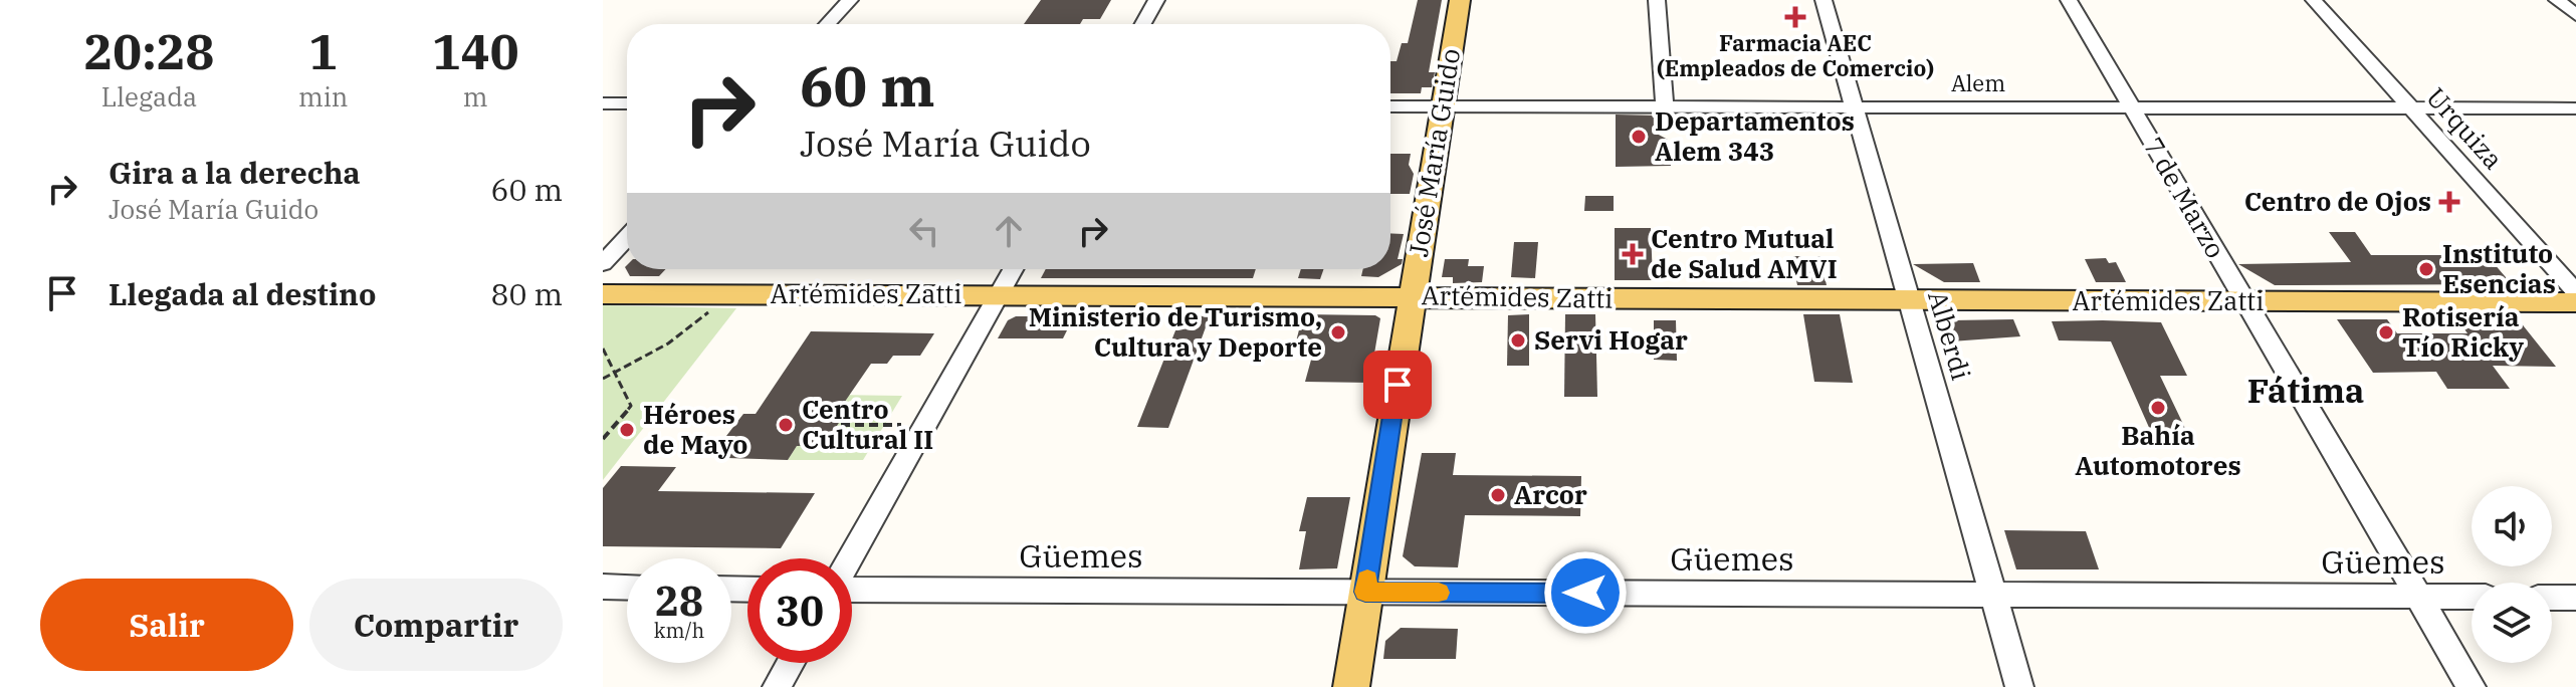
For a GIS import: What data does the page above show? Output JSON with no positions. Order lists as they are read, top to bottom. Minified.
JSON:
{"streets":{"main road":["José María Guido","Artémides Zatti"],"street":["Alem","Urquiza","7 de Marzo","Alberdi","Güemes"]},"crossings":[["Alem","Urquiza"],["Alem","José María Guido"],["Alem","7 de Marzo"],["Alem","Alberdi"],["José María Guido","Artémides Zatti"],["José María Guido","Güemes"],["7 de Marzo","Artémides Zatti"],["7 de Marzo","Güemes"],["Artémides Zatti","Alberdi"],["Alberdi","Güemes"]],"districts":["Fátima"],"places":{"health":["Farmacia AEC (Empleados de Comercio)","Centro de Ojos","Centro Mutual de Salud AMVI"],"other":["Departamentos Alem 343","Instituto Esencias","Ministerio de Turismo, Cultura y Deporte","Rotisería Tío Ricky","Servi Hogar","Bahía Automotores","Centro Cultural II","Héroes de Mayo","Arcor"]},"page":{"eta":["20:28","Llegada","1","min","140","m"],"turn":["60 m","José María Guido"],"list":[{"name":"Gira a la derecha","note":"José María Guido","value":"60 m"},{"name":"Llegada al destino","value":"80 m"}],"speed":"28 km/h","limit":"30","buttons":["Salir","Compartir"]}}
